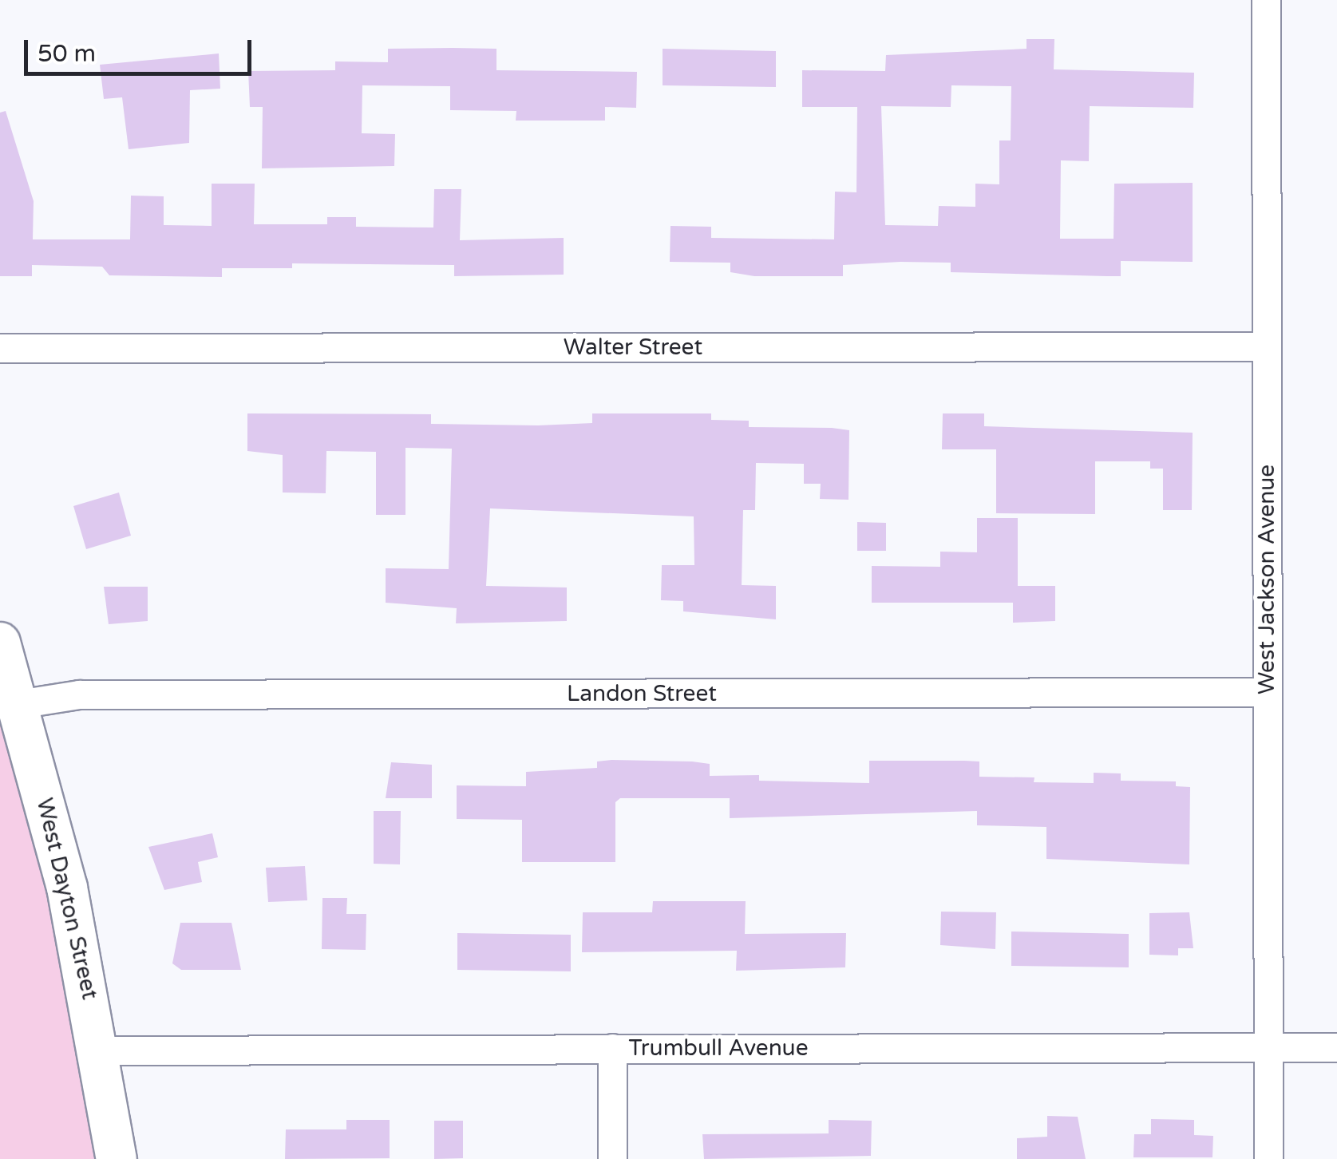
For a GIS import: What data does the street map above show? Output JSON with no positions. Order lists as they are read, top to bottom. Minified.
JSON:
{"streets":{"street":["Walter Street","West Jackson Avenue","Landon Street","West Dayton Street","Trumbull Avenue"]},"crossings":[["Walter Street","West Jackson Avenue"],["West Jackson Avenue","Landon Street"],["West Jackson Avenue","Trumbull Avenue"],["Landon Street","West Dayton Street"],["West Dayton Street","Trumbull Avenue"]],"scale_bar":"50 m"}
